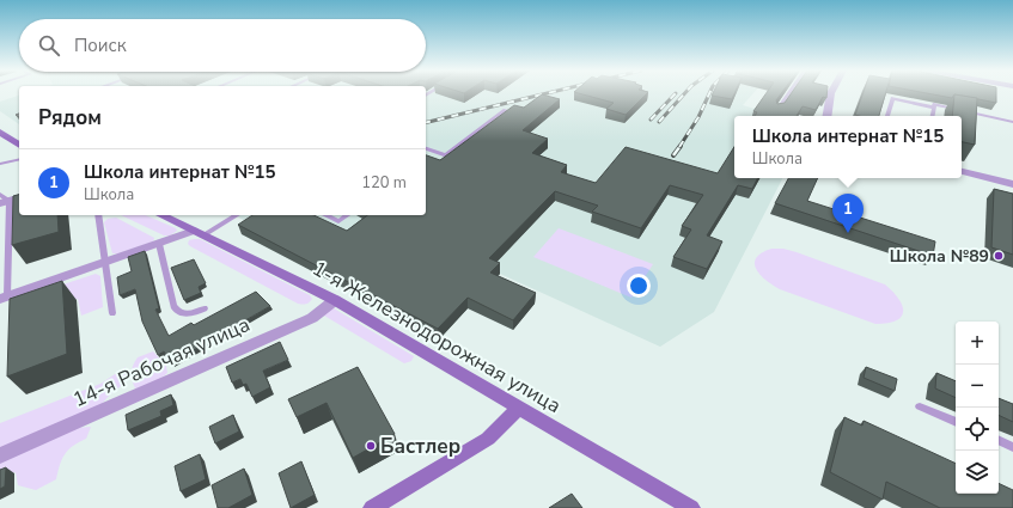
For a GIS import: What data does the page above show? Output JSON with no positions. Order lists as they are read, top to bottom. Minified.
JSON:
{"streets":{"street":["1-я Железнодорожная улица","14-я Рабочая улица"]},"crossings":[["1-я Железнодорожная улица","14-я Рабочая улица"]],"places":["Школа №89","Бастлер"],"page":{"search":"Поиск","heading":"Рядом","popup":["Школа интернат №15","Школа"],"list":[{"mark":"1","name":"Школа интернат №15","note":"Школа","value":"120 m"}],"pins":"1","map_buttons":["+","−"]}}
